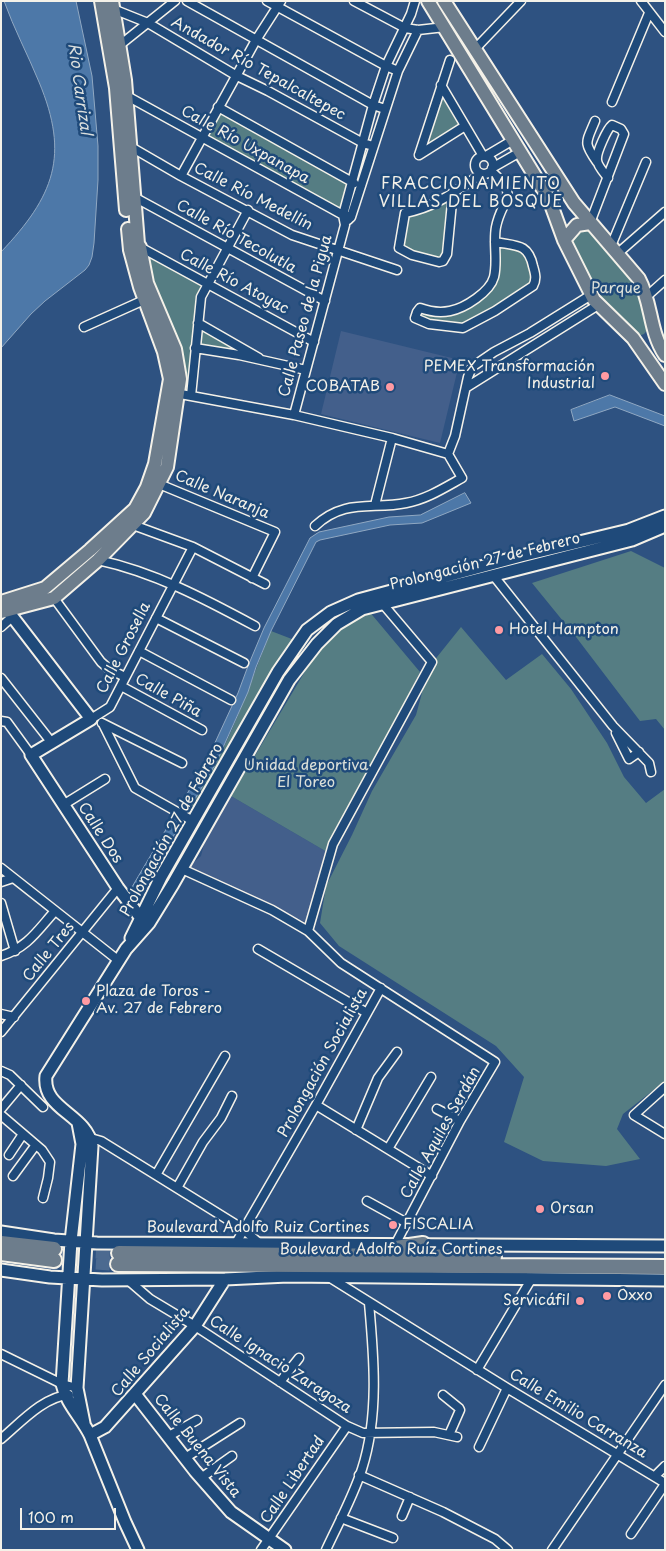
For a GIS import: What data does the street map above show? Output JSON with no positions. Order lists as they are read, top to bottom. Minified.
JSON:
{"streets":{"highway":["Boulevard Adolfo Ruíz Cortines"],"main road":["Prolongación 27 de Febrero","Calle Grosella","Calle Dos","Boulevard Adolfo Ruiz Cortines","Calle Socialista","Calle Buena Vista"],"street":["Andador Río Tepalcaltepec","Calle Río Uxpanapa","Calle Río Medellín","Calle Río Tecolutla","Calle Río Atoyac","Calle Paseo de la Pigua","Calle Naranja","Calle Piña","Calle Tres","Prolongación Socialista","Calle Aquiles Serdán","Calle Ignacio Zaragoza","Calle Emilio Carranza","Calle Libertad"]},"crossings":[["Andador Río Tepalcaltepec","Calle Paseo de la Pigua"],["Calle Río Uxpanapa","Calle Paseo de la Pigua"],["Calle Río Medellín","Calle Paseo de la Pigua"],["Calle Río Tecolutla","Calle Paseo de la Pigua"],["Calle Río Atoyac","Calle Paseo de la Pigua"],["Prolongación 27 de Febrero","Calle Dos"],["Calle Grosella","Calle Piña"],["Calle Grosella","Calle Dos"],["Calle Dos","Calle Tres"],["Prolongación Socialista","Calle Aquiles Serdán"],["Prolongación Socialista","Boulevard Adolfo Ruiz Cortines"],["Calle Aquiles Serdán","Boulevard Adolfo Ruiz Cortines"],["Calle Socialista","Calle Ignacio Zaragoza"],["Calle Socialista","Calle Buena Vista"],["Calle Ignacio Zaragoza","Calle Libertad"],["Calle Buena Vista","Calle Libertad"]],"districts":["FRACCIONAMIENTO VILLAS DEL BOSQUE"],"water":["Rio Carrizal"],"parks":["Parque","Unidad deportiva El Toreo"],"places":["PEMEX Transformación Industrial","COBATAB","Hotel Hampton","Plaza de Toros - Av. 27 de Febrero","Orsan","FISCALIA","Oxxo","Servicáfil"],"scale_bar":"100 m"}
